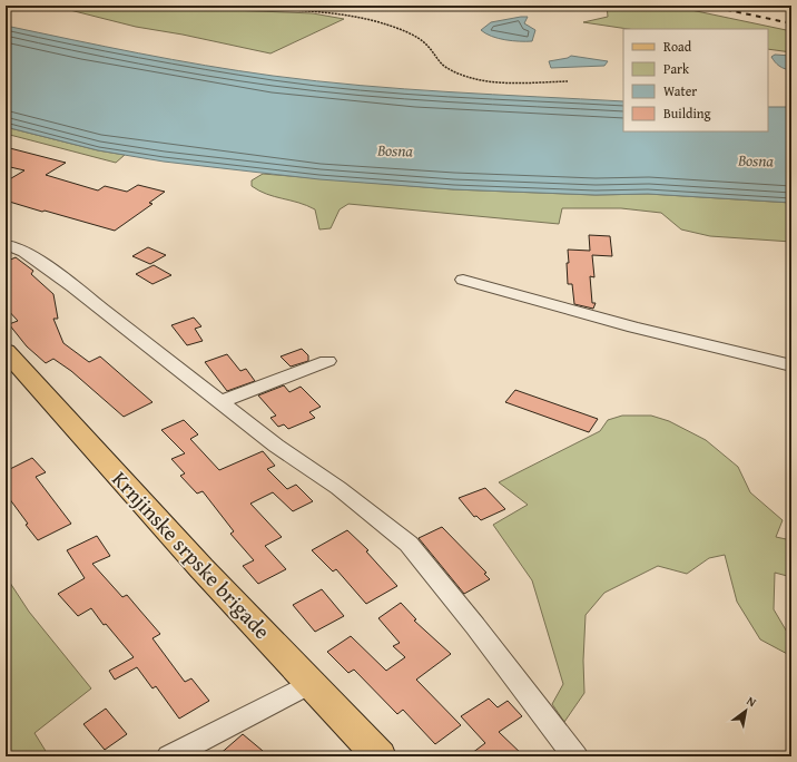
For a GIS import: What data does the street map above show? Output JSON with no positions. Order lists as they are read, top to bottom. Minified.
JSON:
{"streets":{"main road":["Krnjinske srpske brigade"]},"water":["Bosna"],"legend":["Road","Park","Water","Building"],"north":"top right"}
